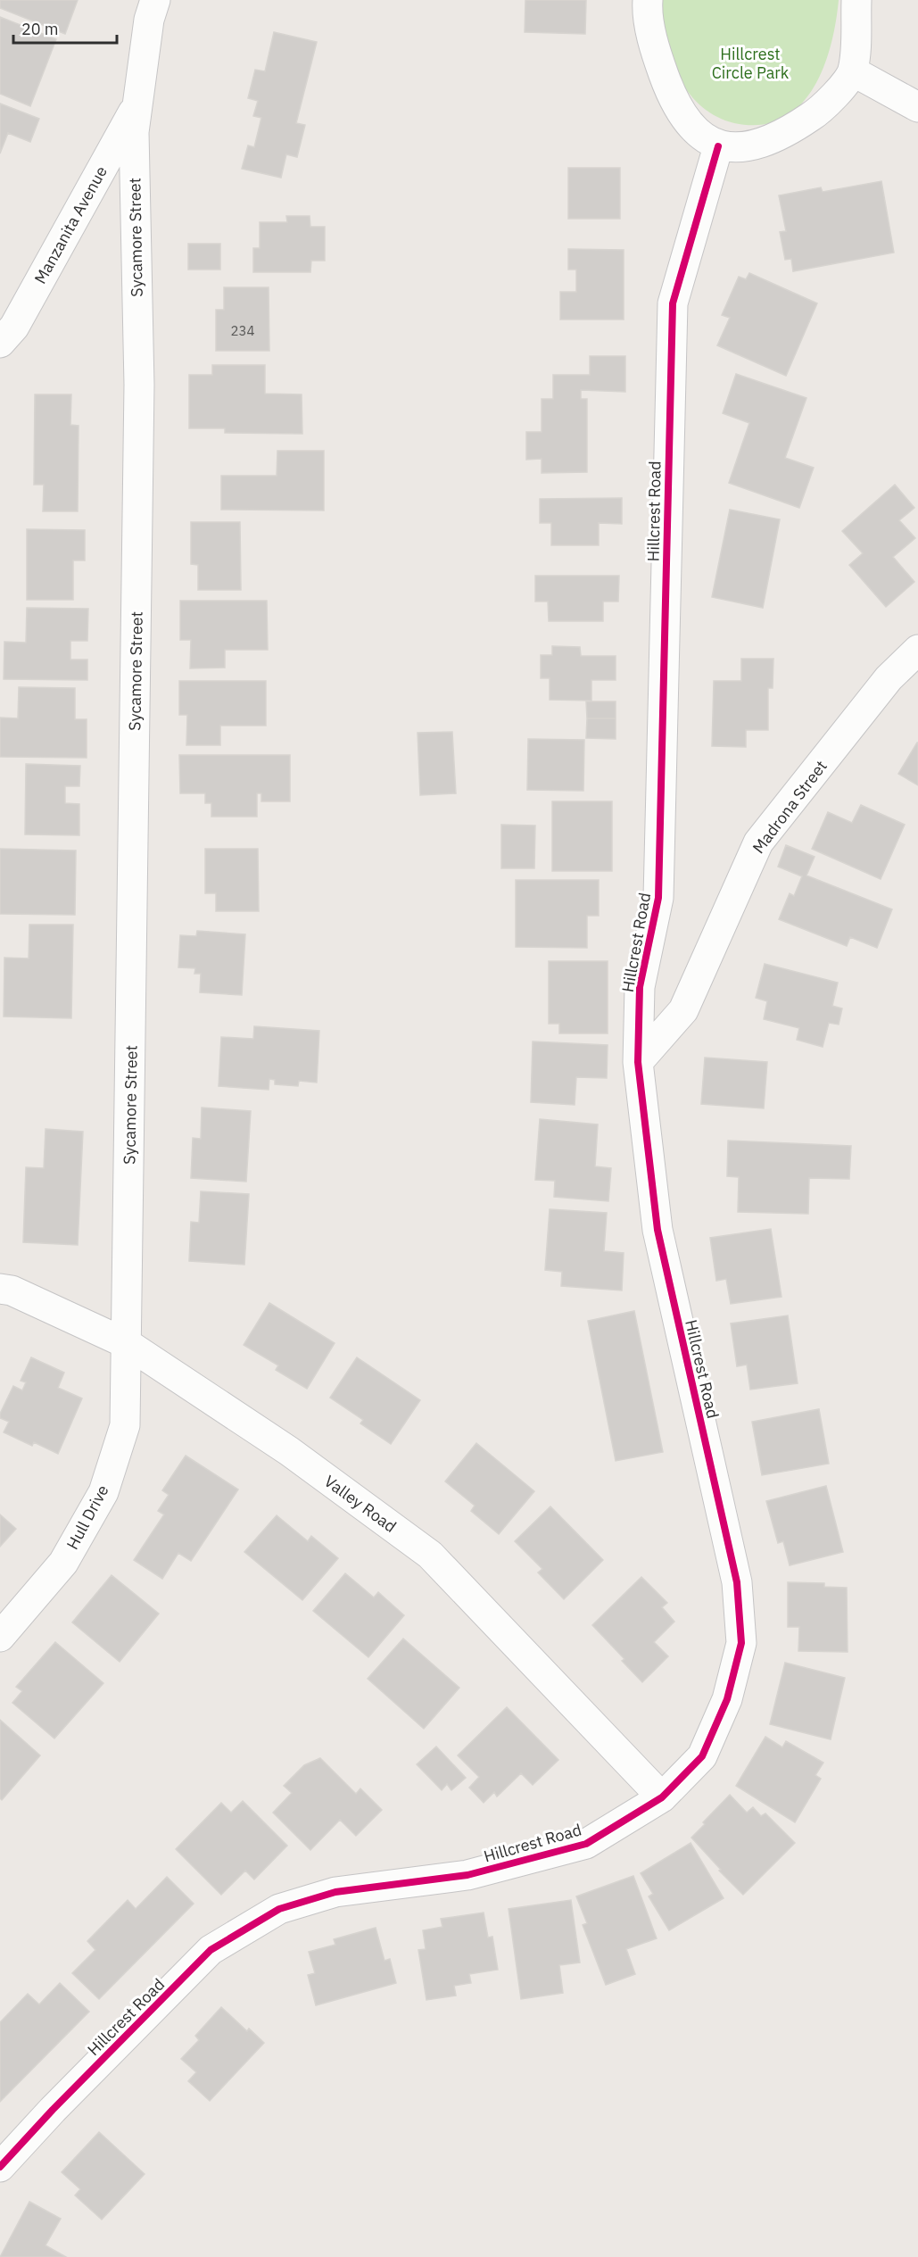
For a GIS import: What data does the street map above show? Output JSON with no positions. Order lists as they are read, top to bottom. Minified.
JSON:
{"streets":{"street":["Manzanita Avenue","Sycamore Street","Hillcrest Road","Madrona Street","Valley Road","Hull Drive"]},"crossings":[["Manzanita Avenue","Sycamore Street"],["Sycamore Street","Valley Road"],["Sycamore Street","Hull Drive"],["Hillcrest Road","Madrona Street"],["Hillcrest Road","Valley Road"],["Valley Road","Hull Drive"]],"parks":["Hillcrest Circle Park"],"house_numbers":["234"],"scale_bar":"20 m"}
